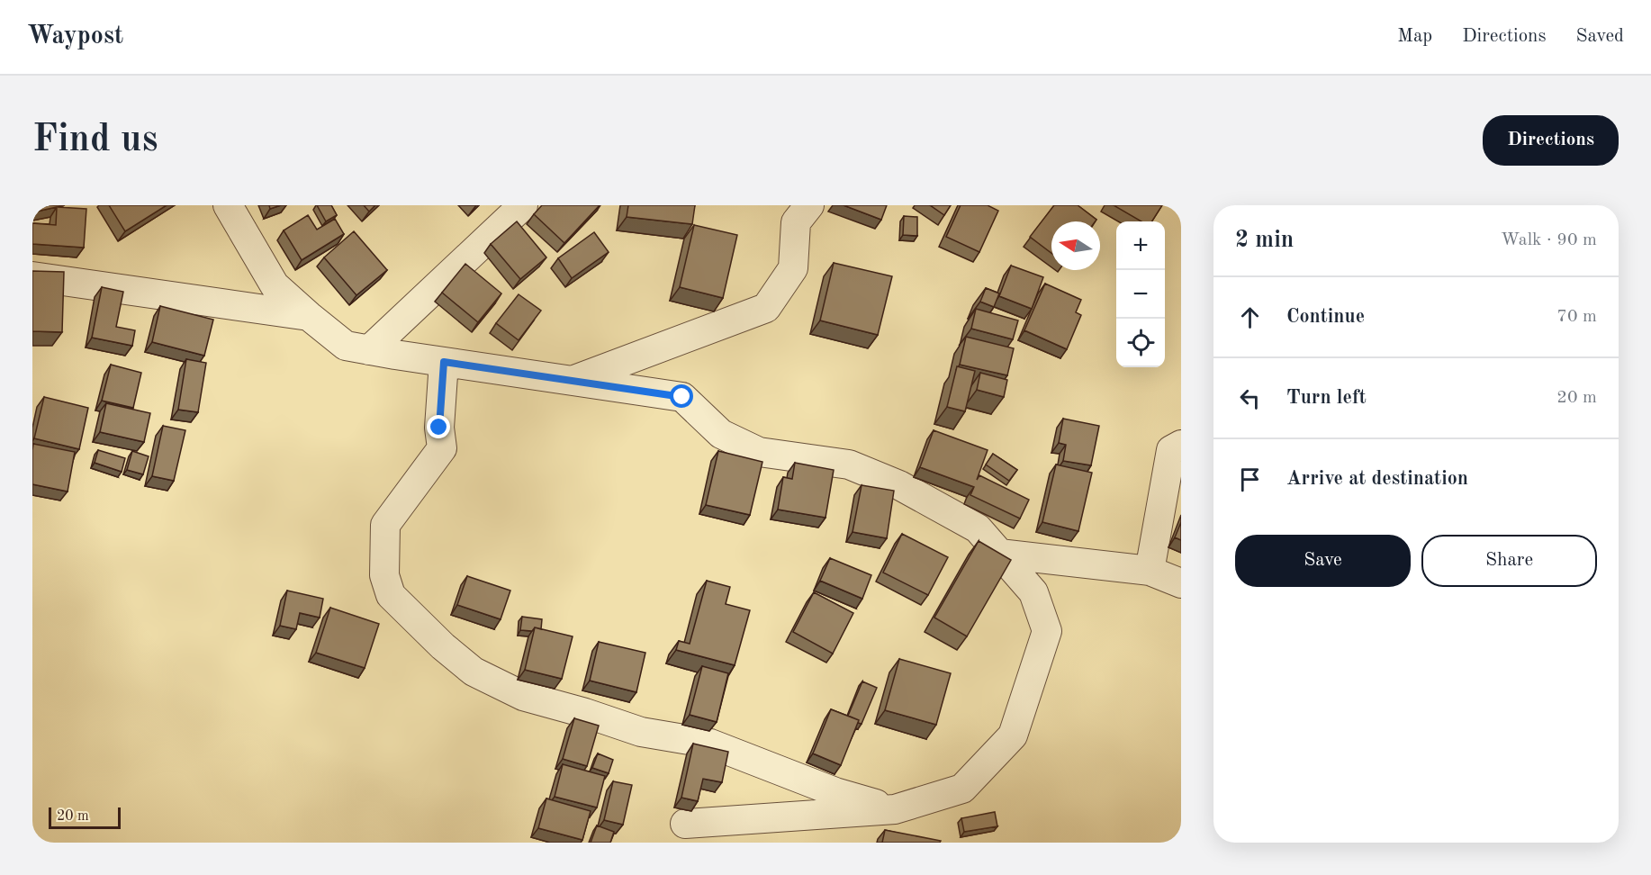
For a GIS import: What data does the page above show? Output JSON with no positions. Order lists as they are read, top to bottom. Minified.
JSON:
{"scale_bar":"20 m","north":"left","page":{"header":"Waypost","nav":["Map","Directions","Saved"],"buttons":["Directions",["Save","Share"]],"title":"Find us","heading":["2 min","Walk · 90 m"],"map_buttons":["+","−"],"list":[["Continue","70 m"],["Turn left","20 m"],"Arrive at destination"],"scale":"20 m"}}
